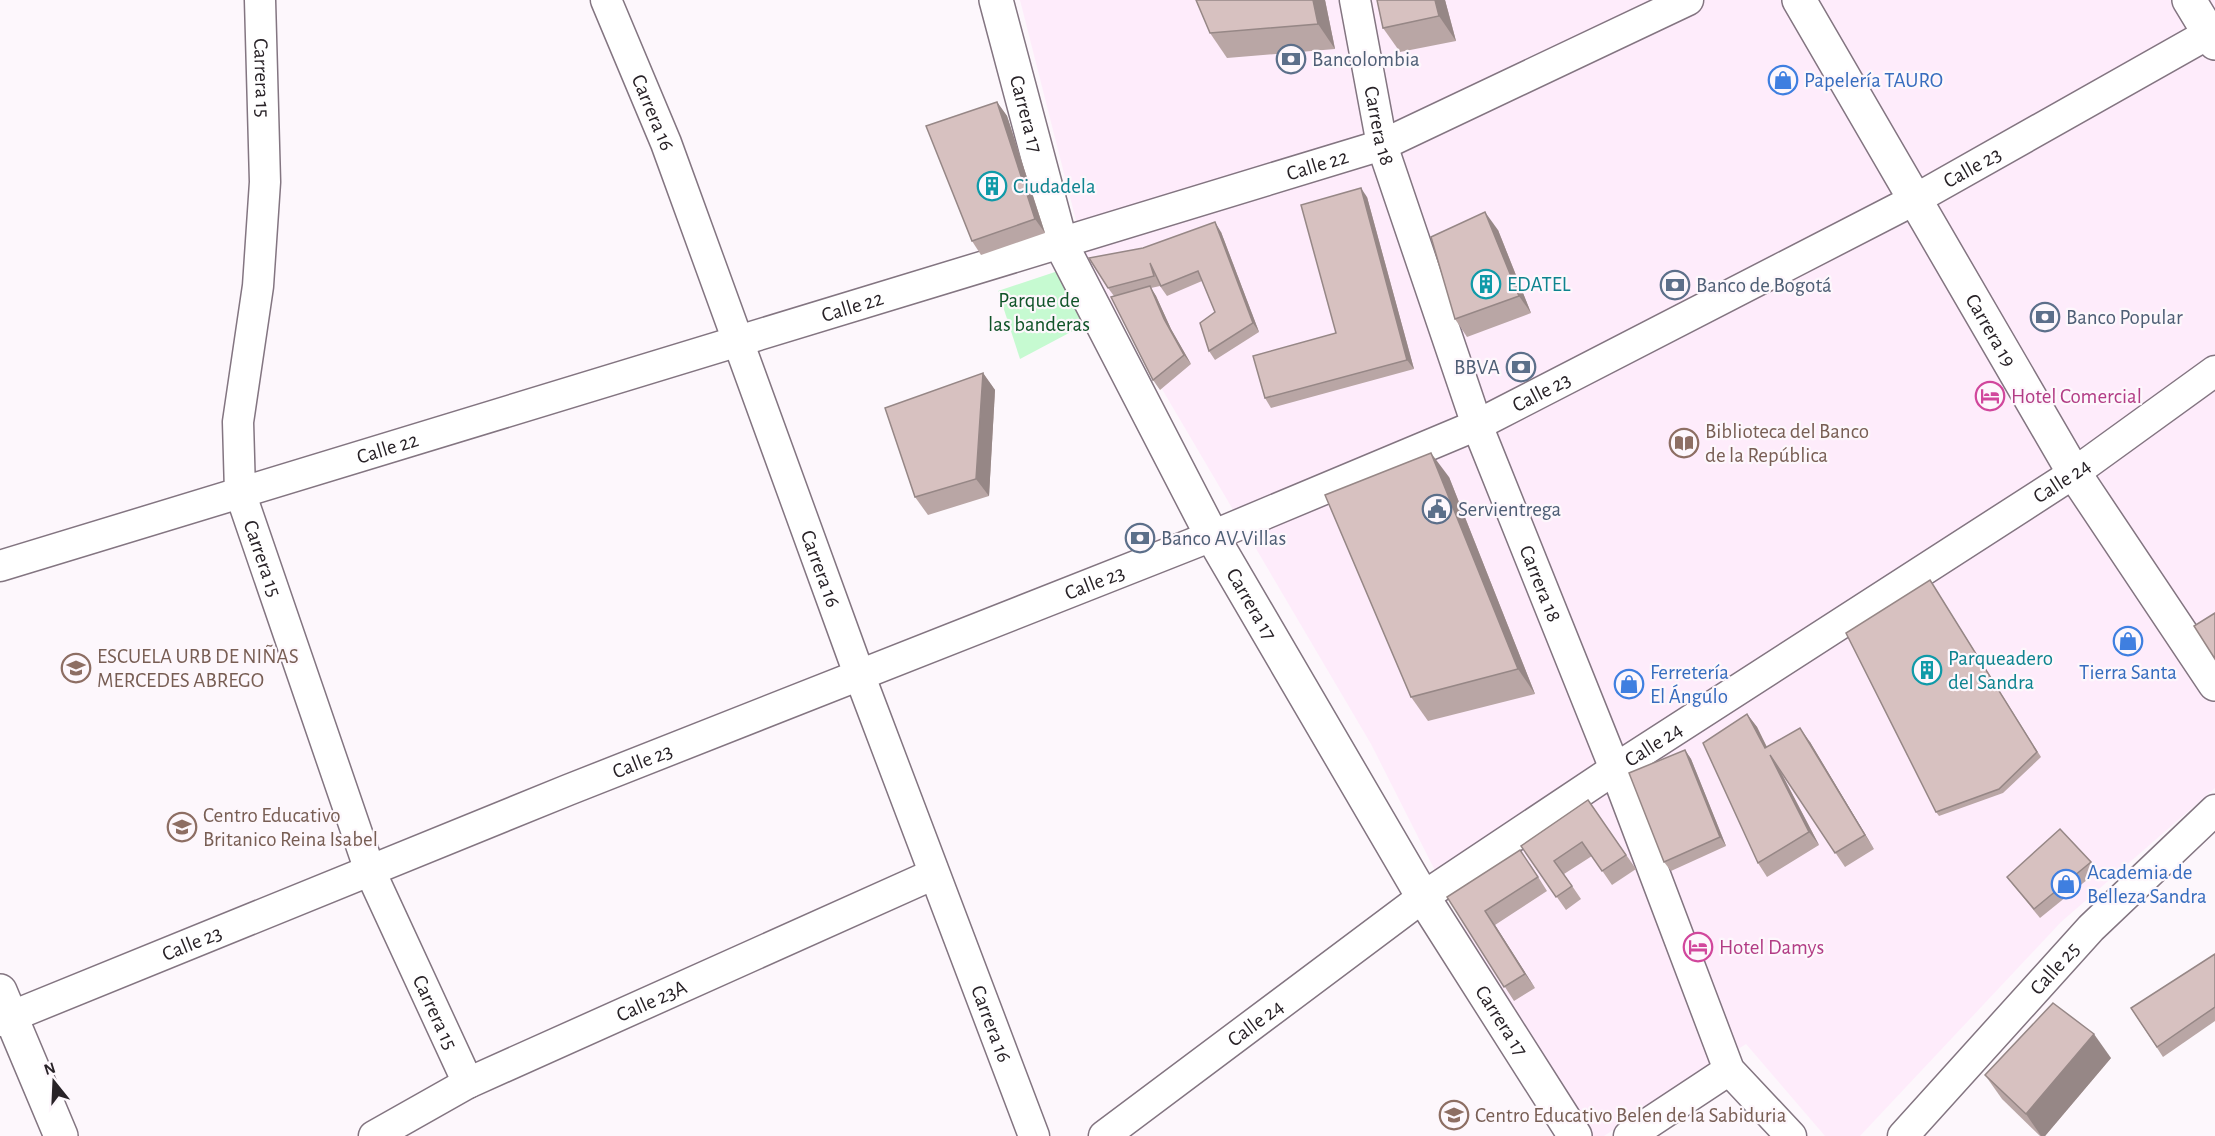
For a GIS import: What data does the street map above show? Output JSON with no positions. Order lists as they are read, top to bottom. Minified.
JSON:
{"streets":{"main road":["Carrera 17","Carrera 19"],"street":["Carrera 15","Carrera 16","Carrera 18","Calle 22","Calle 23","Calle 24","Calle 25","Calle 23A"]},"crossings":[["Carrera 15","Calle 22"],["Carrera 15","Calle 23"],["Carrera 15","Calle 23A"],["Carrera 16","Calle 22"],["Carrera 16","Calle 23"],["Carrera 16","Calle 23A"],["Carrera 17","Calle 22"],["Carrera 17","Calle 23"],["Carrera 17","Calle 24"],["Carrera 18","Calle 22"],["Carrera 18","Calle 23"],["Carrera 18","Calle 24"],["Calle 23","Carrera 19"],["Carrera 19","Calle 24"]],"parks":["Parque de las banderas"],"places":{"bank":["Bancolombia","Banco de Bogotá","Banco Popular","BBVA","Banco AV Villas"],"shop":["Papelería TAURO","Tierra Santa","Ferretería El Ángulo","Academia de Belleza Sandra"],"building":["Ciudadela","EDATEL","Parqueadero del Sandra"],"hotel":["Hotel Comercial","Hotel Damys"],"library":["Biblioteca del Banco de la República"],"public building":["Servientrega"],"school or university":["ESCUELA URB DE NIÑAS MERCEDES ABREGO","Centro Educativo Britanico Reina Isabel","Centro Educativo Belen de la Sabiduria"]},"north":"top"}
